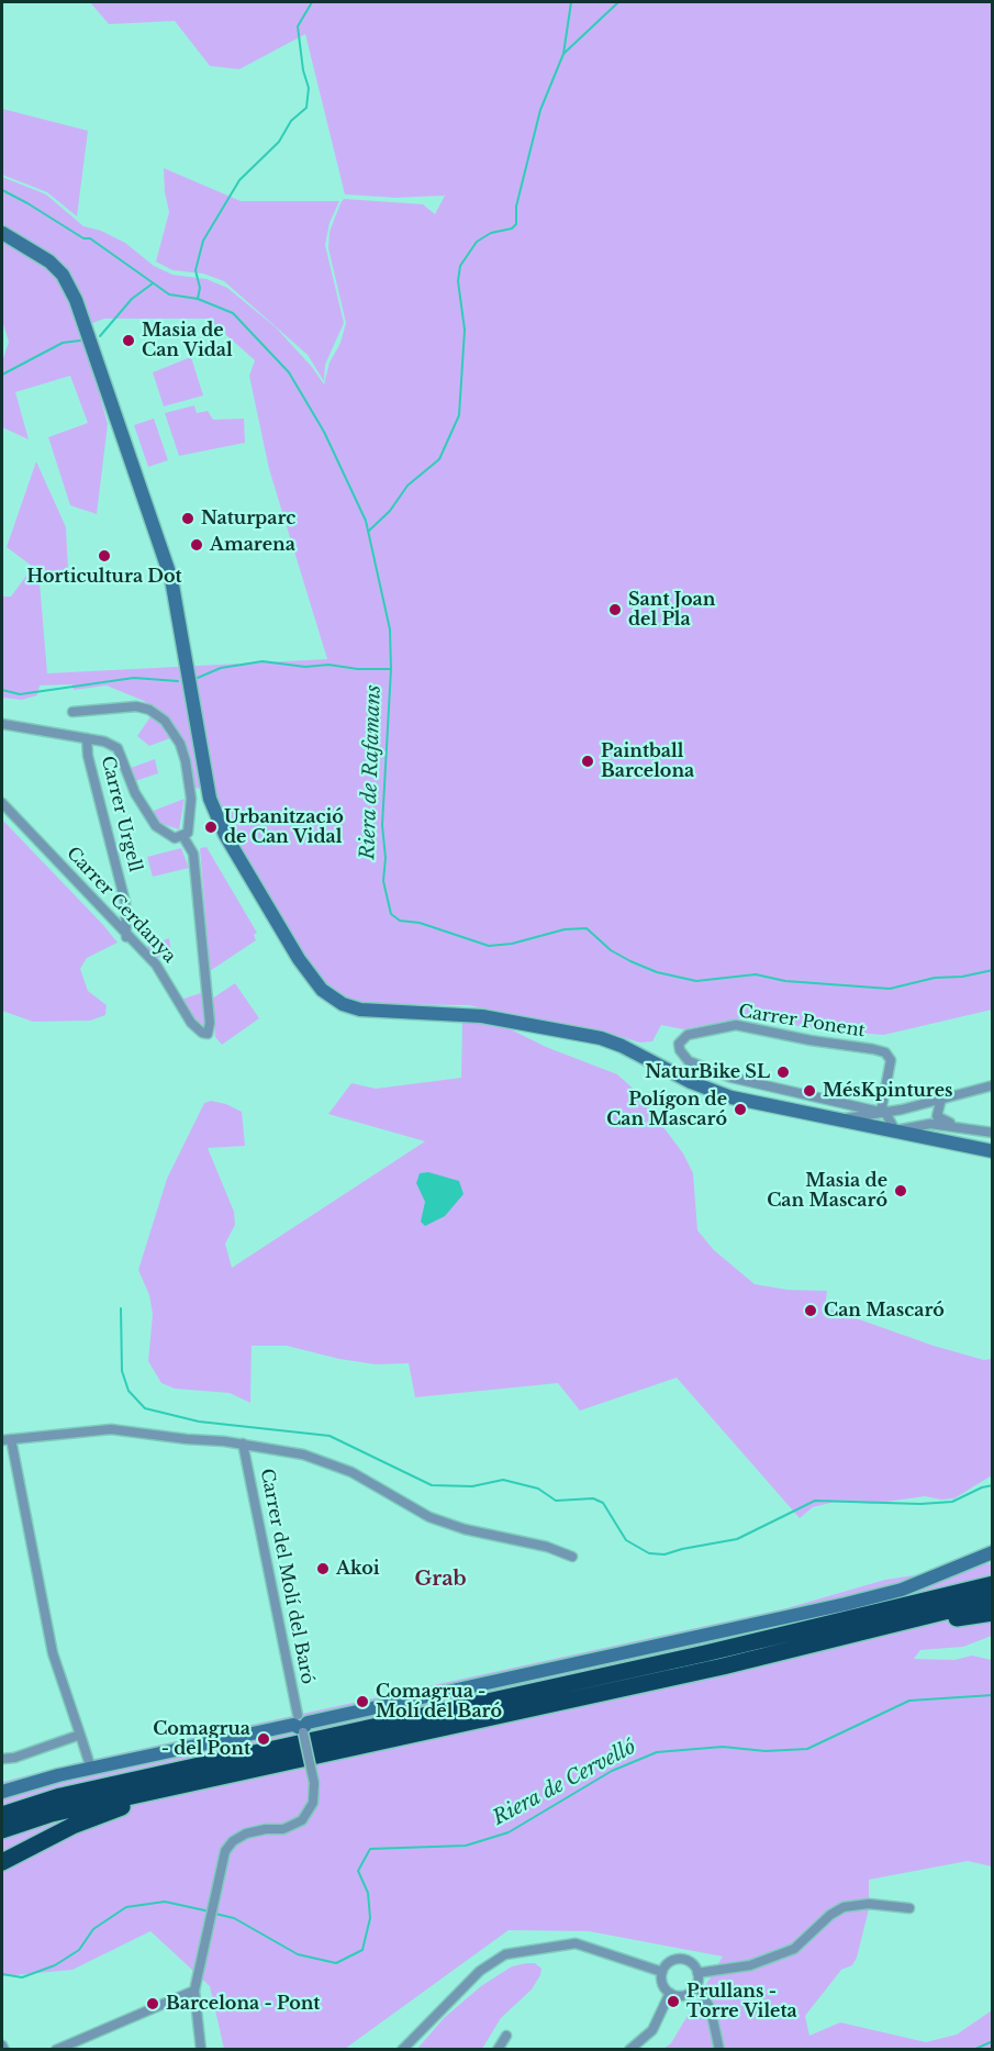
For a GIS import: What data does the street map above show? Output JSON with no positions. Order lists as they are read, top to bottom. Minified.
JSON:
{"streets":{"street":["Carrer Urgell","Carrer Cerdanya","Carrer Ponent","Carrer del Molí del Baró"]},"crossings":[["Carrer Urgell","Carrer Cerdanya"]],"districts":["Grab"],"water":["Riera de Rafamans","Riera de Cervelló"],"places":["Masia de Can Vidal","Naturparc","Amarena","Horticultura Dot","Sant Joan del Pla","Paintball Barcelona","Urbanització de Can Vidal","NaturBike SL","MésKpintures","Polígon de Can Mascaró","Masia de Can Mascaró","Can Mascaró","Akoi","Comagrua - Molí del Baró","Comagrua - del Pont","Prullans - Torre Vileta","Barcelona - Pont"]}
